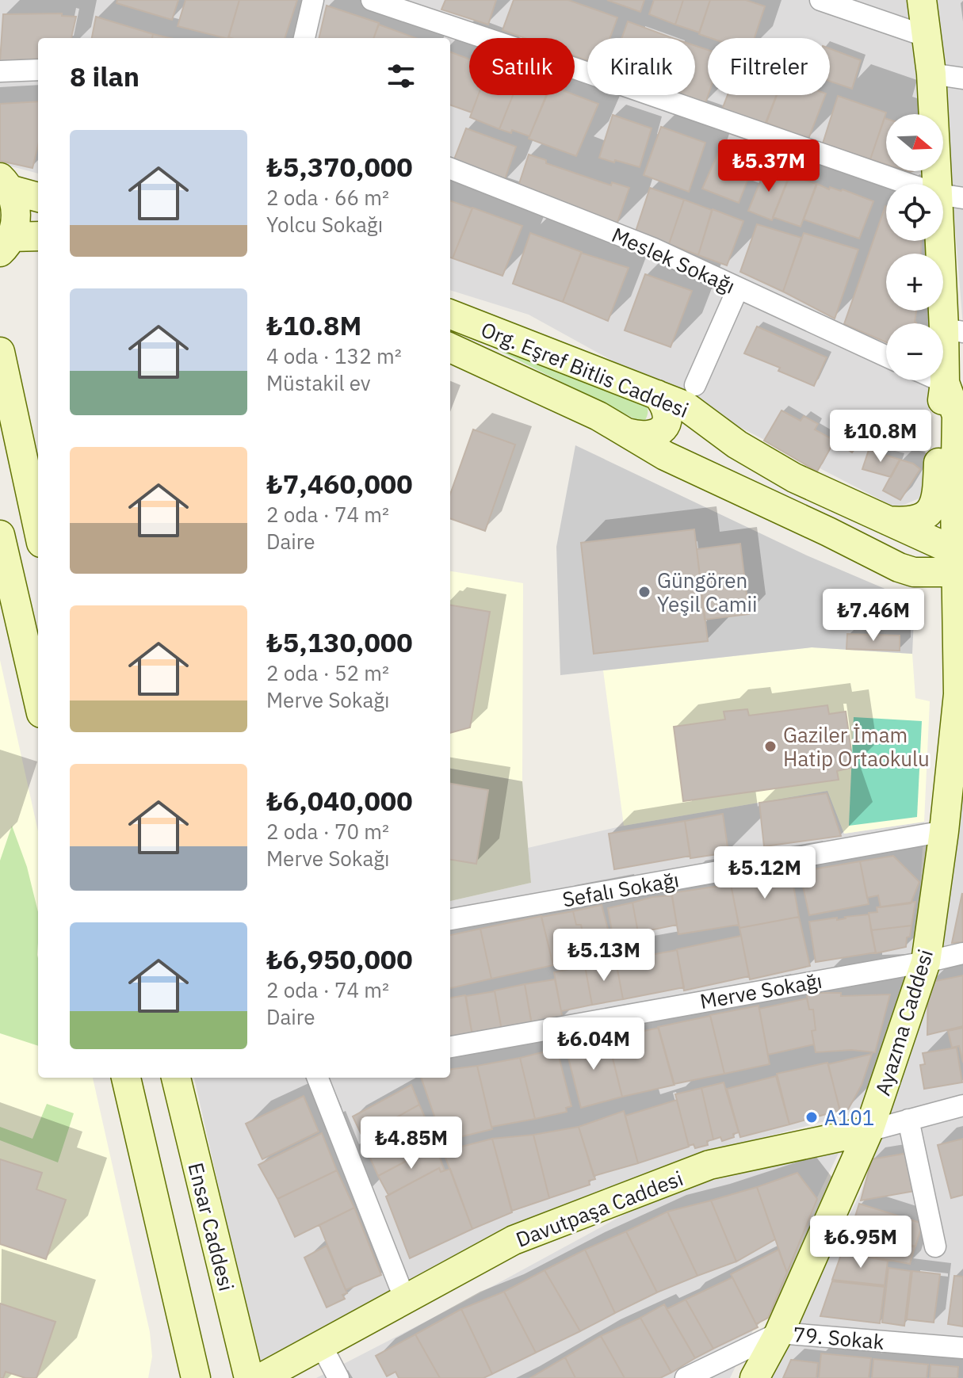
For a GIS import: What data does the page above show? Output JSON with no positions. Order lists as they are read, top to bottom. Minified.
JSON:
{"streets":{"street":["Meslek Sokağı","Org. Eşref Bitlis Caddesi","Sefalı Sokağı","Merve Sokağı","Ayazma Caddesi","Davutpaşa Caddesi","Ensar Caddesi","79. Sokak"]},"crossings":[["Org. Eşref Bitlis Caddesi","Ayazma Caddesi"],["Sefalı Sokağı","Ayazma Caddesi"],["Merve Sokağı","Ayazma Caddesi"],["Ayazma Caddesi","Davutpaşa Caddesi"],["Ayazma Caddesi","79. Sokak"]],"places":["Güngören Yeşil Camii","Gaziler İmam Hatip Ortaokulu","A101"],"north":"right","page":{"chip":["Satılık","Kiralık","Filtreler"],"heading":"8 ilan","map_buttons":["+","−"],"list":[{"name":"₺5,370,000","note":"2 oda · 66 m² · Yolcu Sokağı"},{"name":"₺10.8M","note":"4 oda · 132 m² · Müstakil ev"},{"name":"₺7,460,000","note":"2 oda · 74 m² · Daire"},{"name":"₺5,130,000","note":"2 oda · 52 m² · Merve Sokağı"},{"name":"₺6,040,000","note":"2 oda · 70 m² · Merve Sokağı"},{"name":"₺6,950,000","note":"2 oda · 74 m² · Daire"}],"price":["₺5.37M","₺10.8M","₺7.46M","₺5.12M","₺5.13M","₺6.04M","₺4.85M","₺6.95M"]}}
